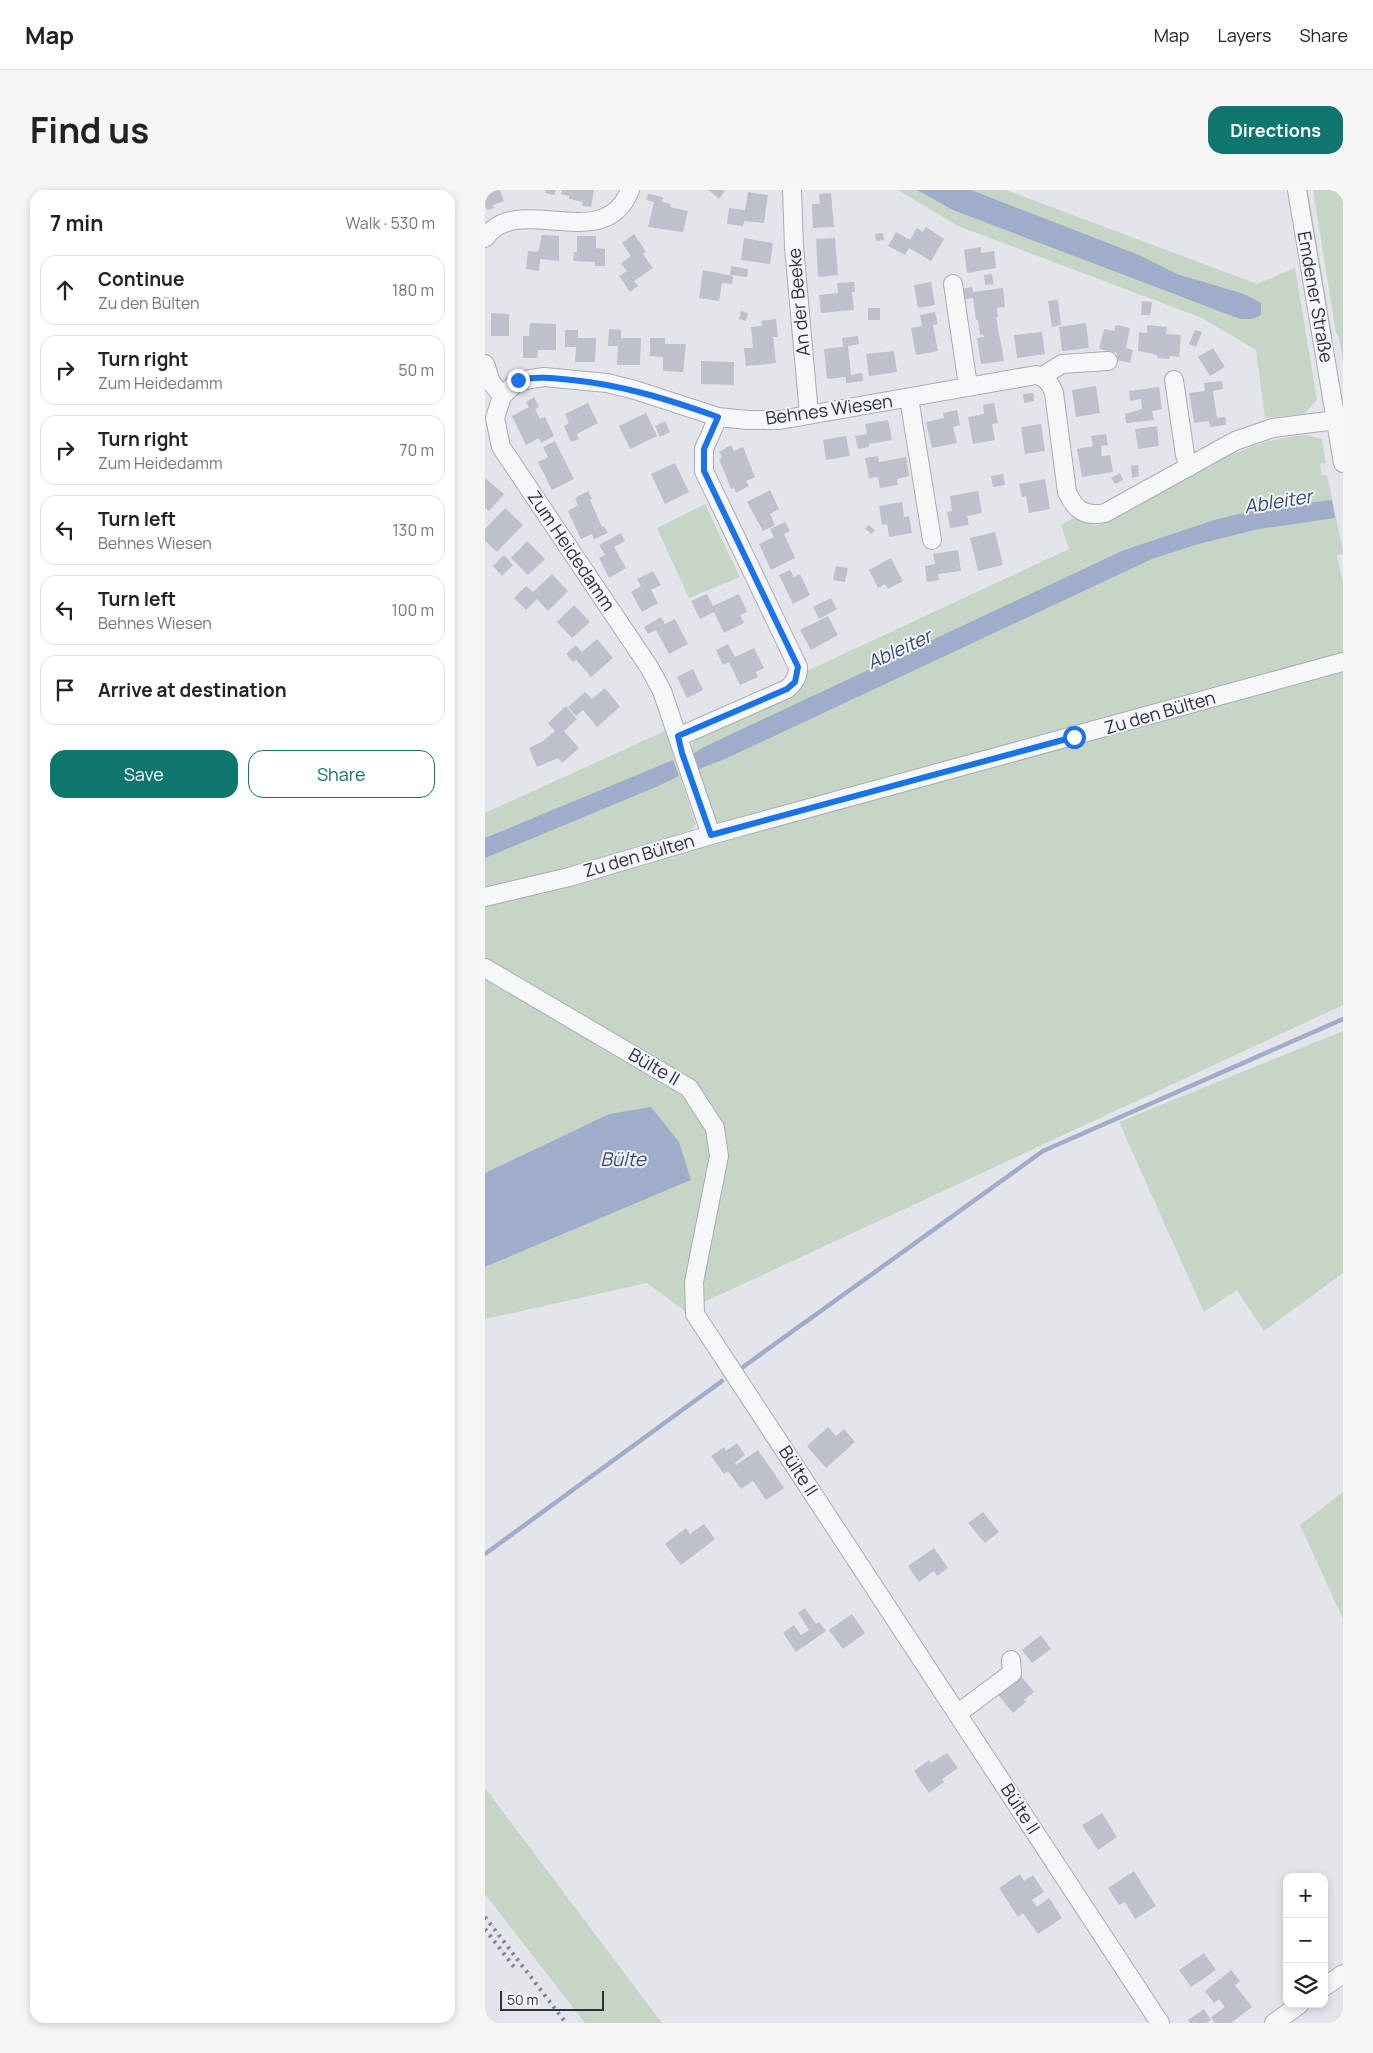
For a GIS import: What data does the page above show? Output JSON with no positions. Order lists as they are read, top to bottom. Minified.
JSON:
{"streets":{"street":["Emdener Straße","An der Beeke","Behnes Wiesen","Zum Heidedamm","Zu den Bülten","Bülte II"]},"crossings":[["An der Beeke","Behnes Wiesen"],["Behnes Wiesen","Zum Heidedamm"],["Zum Heidedamm","Zu den Bülten"]],"water":["Ableiter","Bülte"],"scale_bar":"50 m","page":{"header":"Map","nav":["Map","Layers","Share"],"title":"Find us","buttons":["Directions",["Save","Share"]],"heading":["7 min","Walk · 530 m"],"list":[["Continue","Zu den Bülten","180 m"],["Turn right","Zum Heidedamm","50 m"],["Turn right","Zum Heidedamm","70 m"],["Turn left","Behnes Wiesen","130 m"],["Turn left","Behnes Wiesen","100 m"],"Arrive at destination"],"map_buttons":["+","−"],"scale":"50 m"}}
